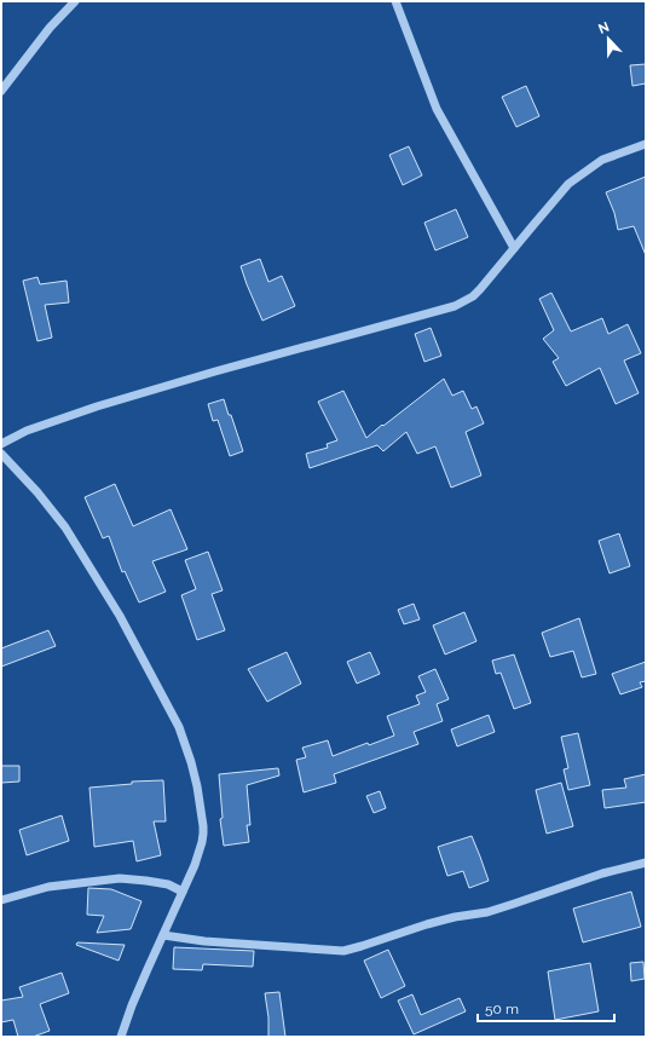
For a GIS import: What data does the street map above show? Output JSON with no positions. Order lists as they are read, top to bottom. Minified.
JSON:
{"scale_bar":"50 m","north":"top"}
